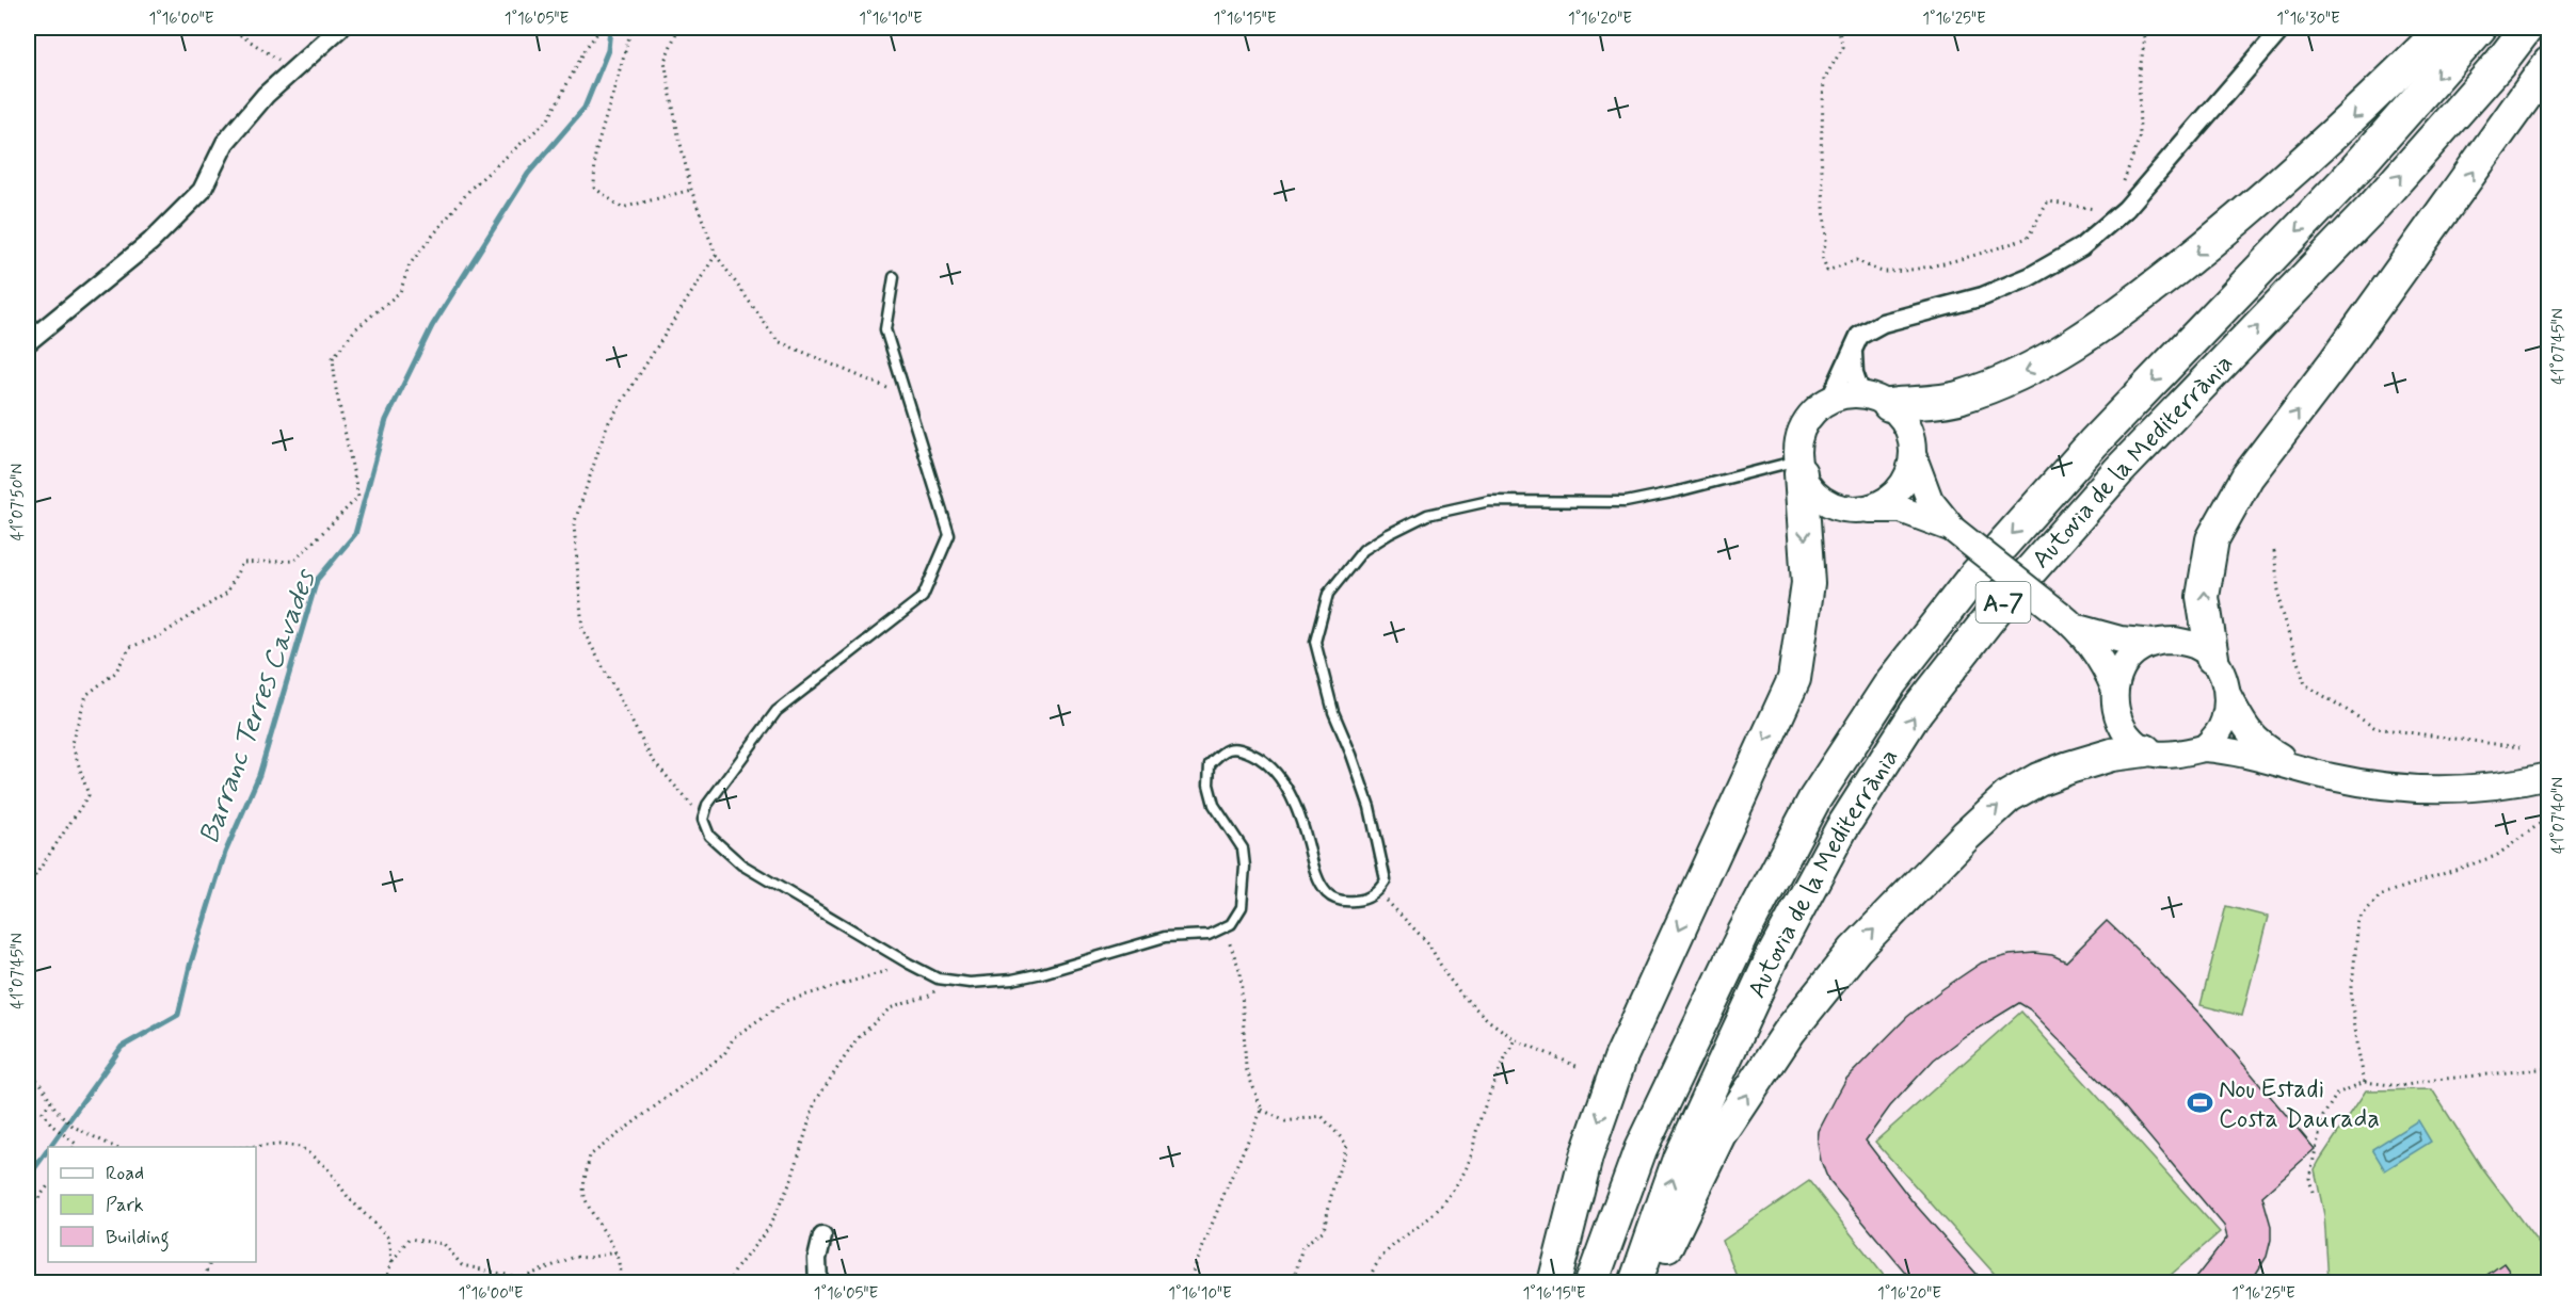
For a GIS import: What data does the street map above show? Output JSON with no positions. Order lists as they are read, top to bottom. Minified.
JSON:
{"streets":{"highway":["Autovia de la Mediterrània","A-7"]},"water":["Barranc Terres Cavades"],"places":{"sports":["Nou Estadi Costa Daurada"]},"legend":["Road","Park","Building"],"coordinates":["1°16'00\"E","1°16'05\"E","1°16'10\"E","1°16'15\"E","1°16'20\"E","1°16'25\"E","1°16'30\"E","41°07'45\"N","41°07'50\"N","41°07'40\"N"]}
